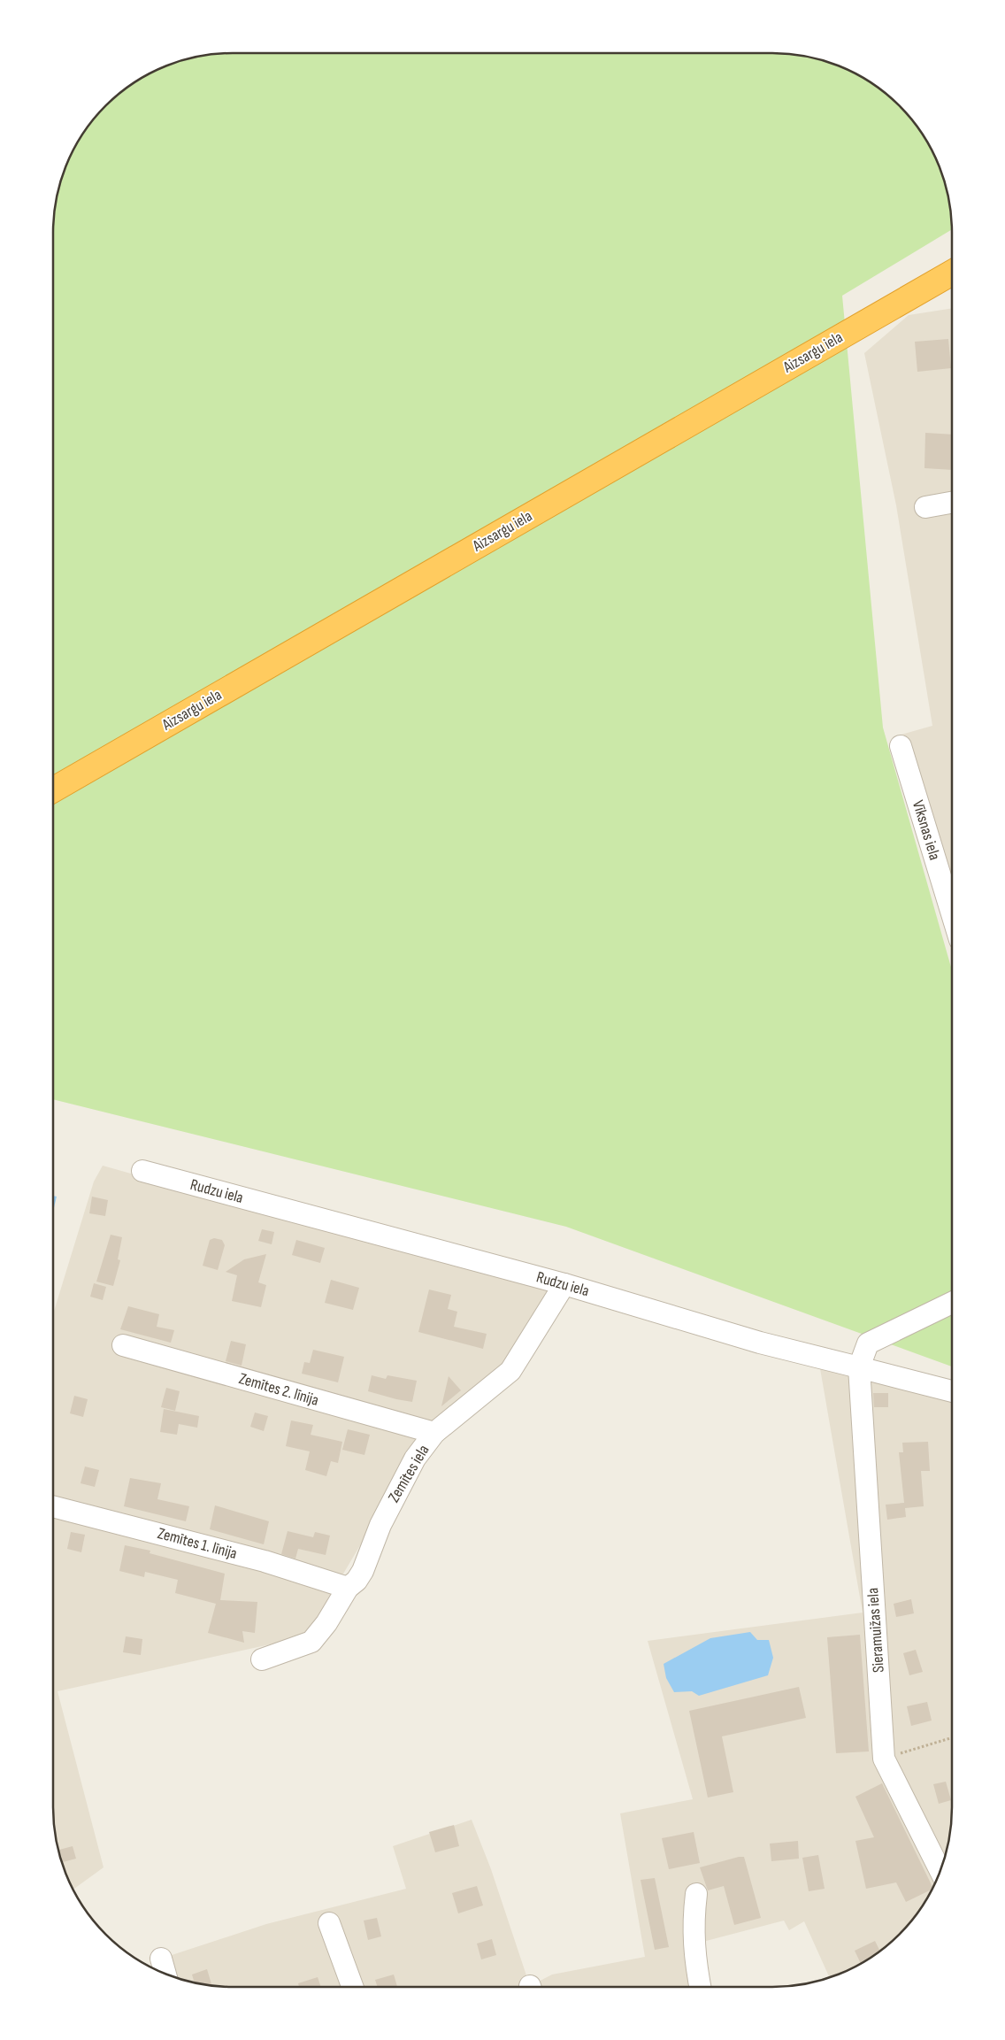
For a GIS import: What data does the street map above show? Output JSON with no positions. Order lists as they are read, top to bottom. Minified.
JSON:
{"streets":{"highway":["Aizsargu iela"],"street":["Vīksnas iela","Rudzu iela","Zemītes 2. līnija","Zemītes iela","Zemītes 1. līnija","Sieramuižas iela"]},"crossings":[["Rudzu iela","Zemītes iela"],["Rudzu iela","Sieramuižas iela"],["Zemītes 2. līnija","Zemītes iela"],["Zemītes iela","Zemītes 1. līnija"]]}
